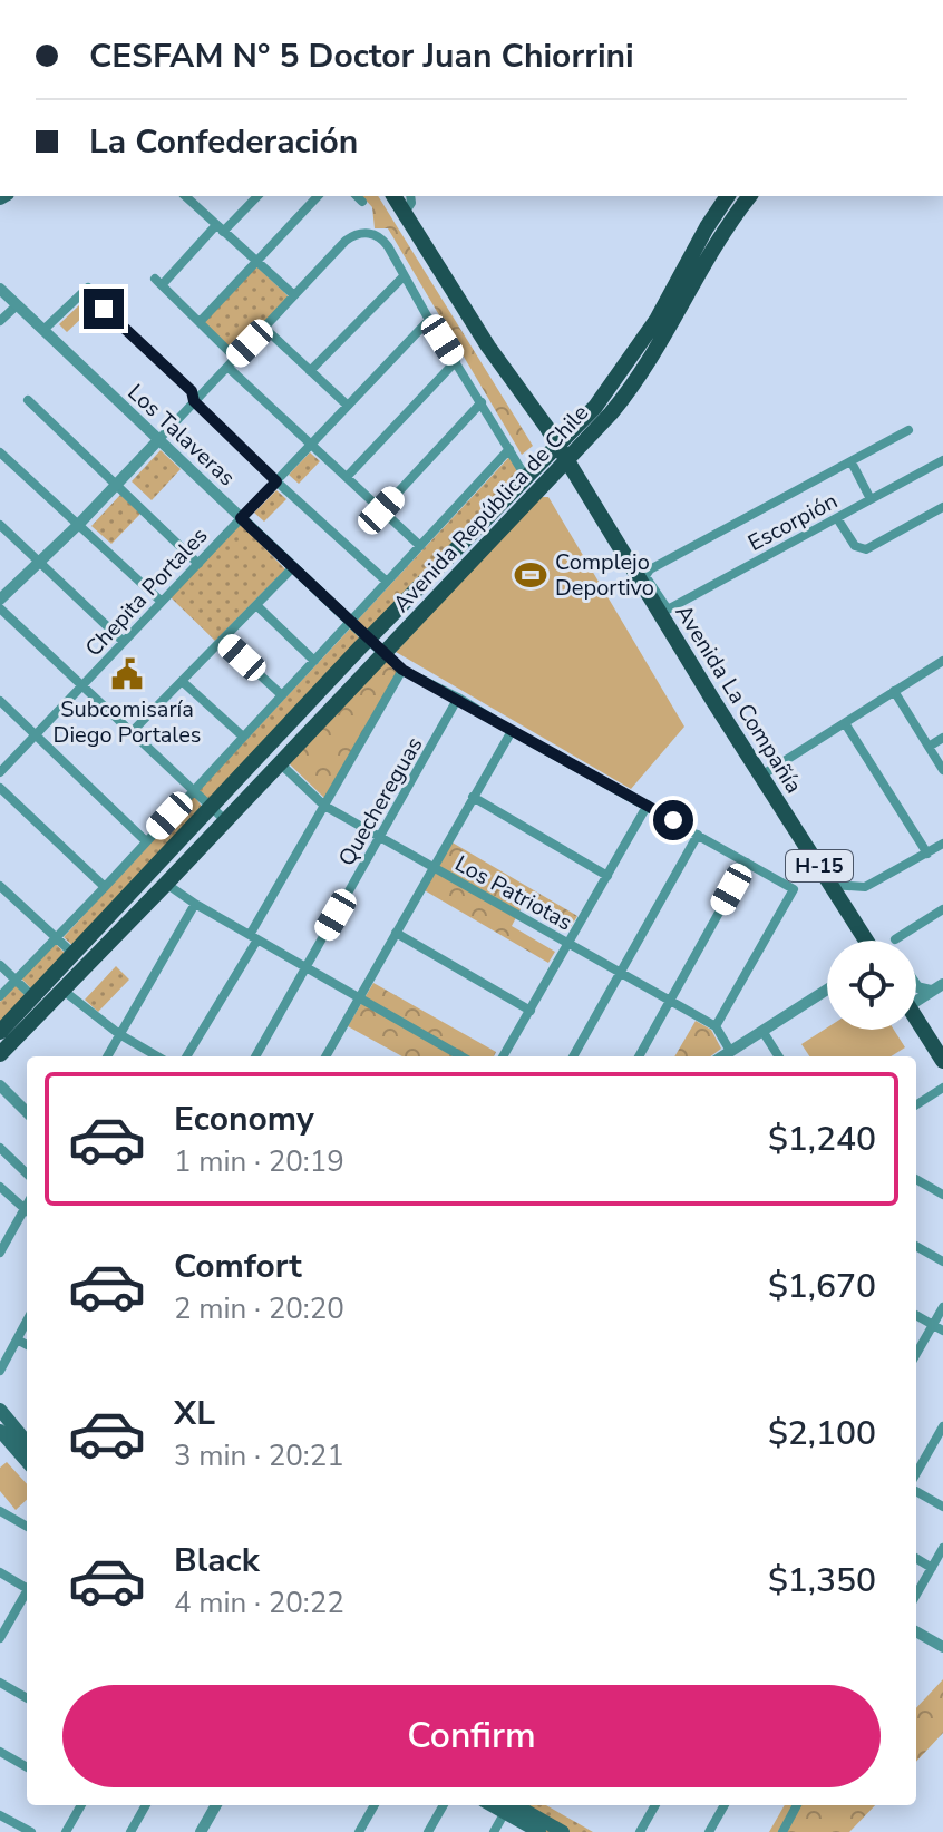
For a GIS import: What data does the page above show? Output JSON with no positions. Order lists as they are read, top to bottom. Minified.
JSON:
{"streets":{"main road":["Avenida República de Chile","Avenida La Compañía","H-15"],"street":["Los Talaveras","Escorpión","Chepita Portales","Quechereguas","Los Patriotas"]},"crossings":[["Los Talaveras","Avenida República de Chile"],["Los Talaveras","Chepita Portales"],["Los Talaveras","Quechereguas"],["Los Talaveras","Los Patriotas"],["Avenida República de Chile","Avenida La Compañía"],["Avenida República de Chile","Los Patriotas"],["Escorpión","Avenida La Compañía"],["Quechereguas","Los Patriotas"]],"places":{"sports":["Complejo Deportivo"],"public building":["Subcomisaría Diego Portales"]},"page":{"banner":["CESFAM N° 5 Doctor Juan Chiorrini","La Confederación"],"list":[{"name":"Economy","note":"1 min · 20:19","value":"$1,240"},{"name":"Comfort","note":"2 min · 20:20","value":"$1,670"},{"name":"XL","note":"3 min · 20:21","value":"$2,100"},{"name":"Black","note":"4 min · 20:22","value":"$1,350"}],"buttons":"Confirm"}}
